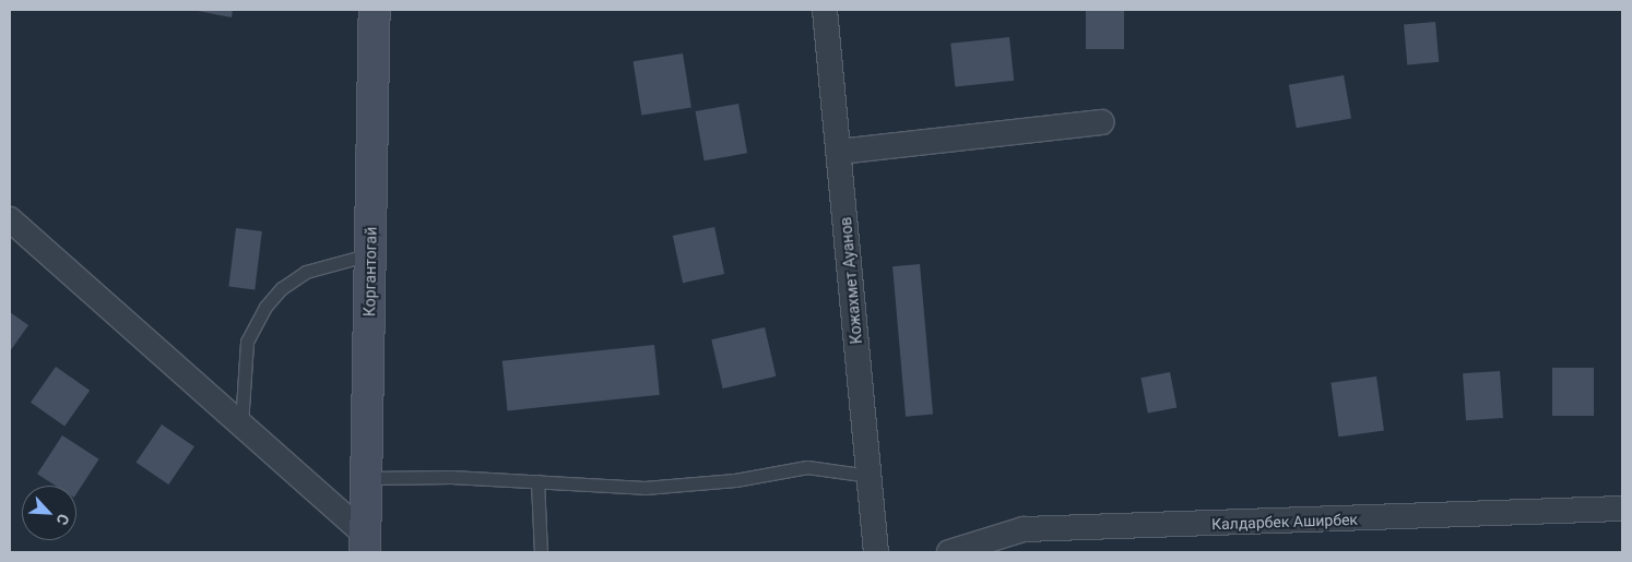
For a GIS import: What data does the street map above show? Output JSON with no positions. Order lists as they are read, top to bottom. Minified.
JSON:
{"streets":{"main road":["Коргантогай"],"street":["Кожахмет Ауанов","Калдарбек Аширбек"]},"north":"bottom right"}
